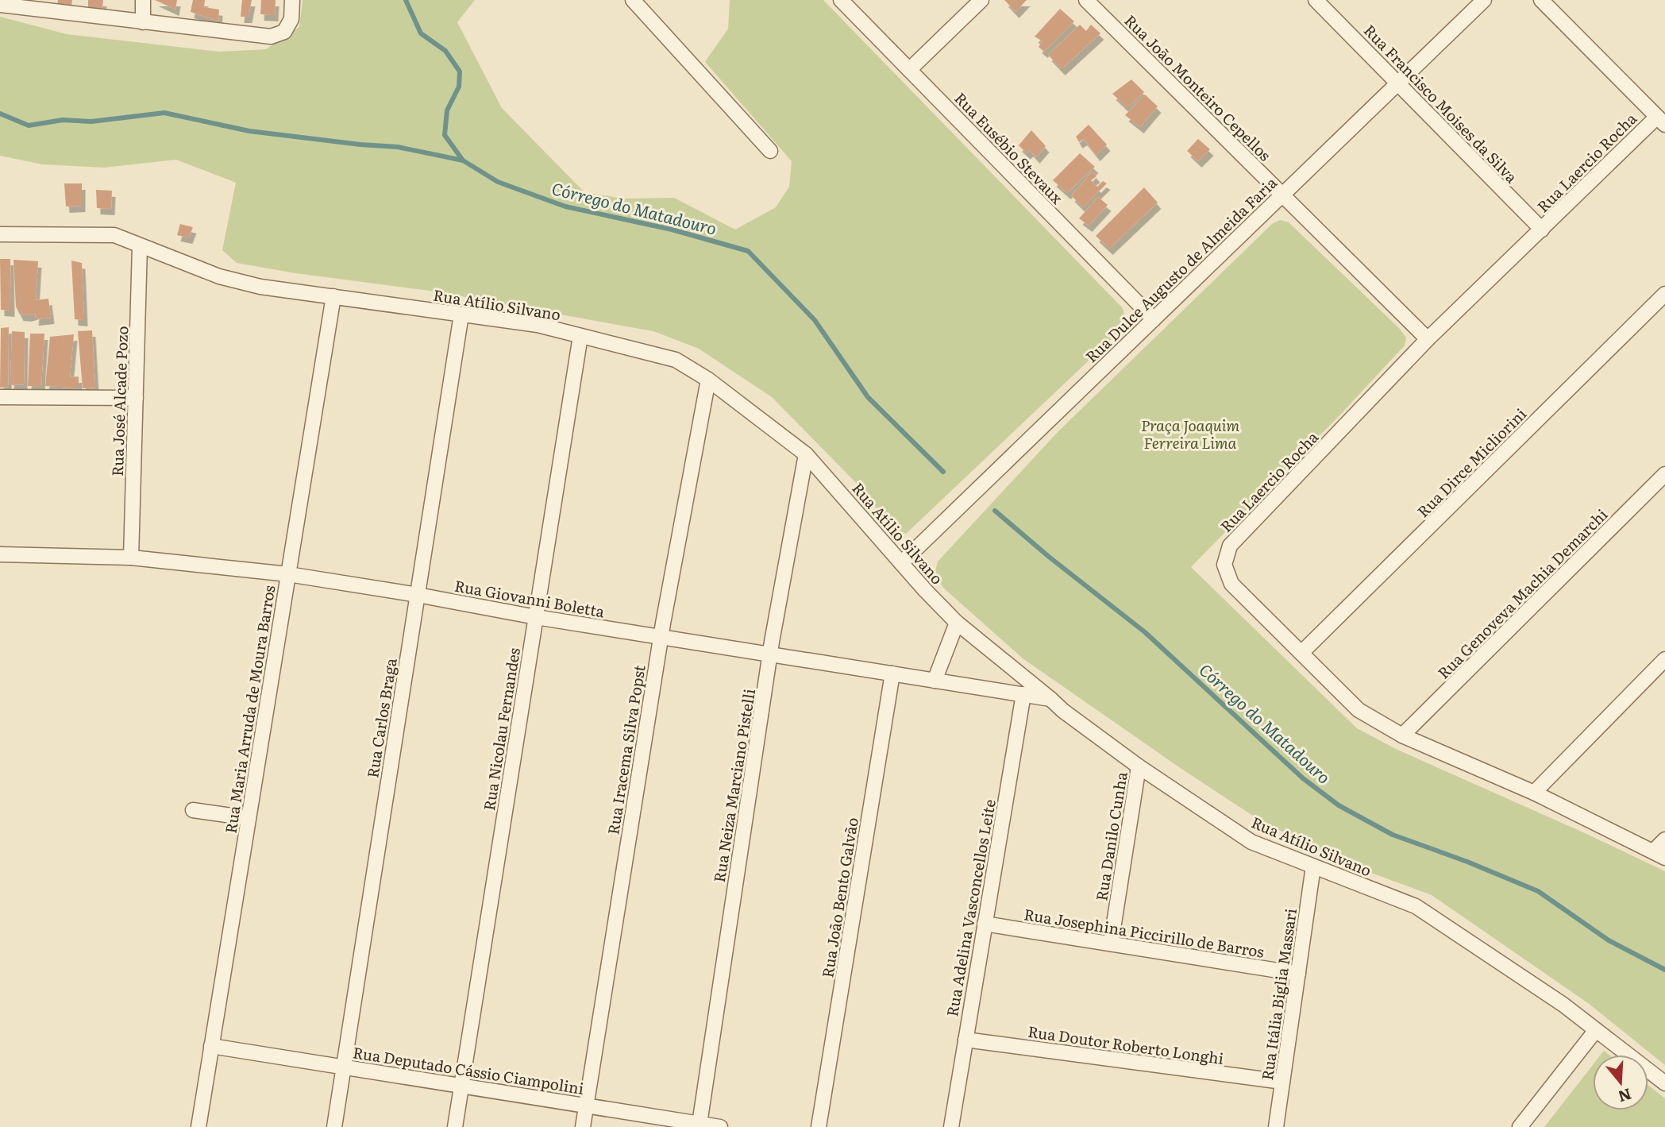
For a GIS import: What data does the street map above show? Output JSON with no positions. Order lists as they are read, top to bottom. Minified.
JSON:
{"streets":{"street":["Rua João Monteiro Cepellos","Rua Francisco Moises da Silva","Rua Eusébio Stevaux","Rua Laercio Rocha","Rua Dulce Augusto de Almeida Faria","Rua Atílio Silvano","Rua José Alcade Pozo","Rua Dirce Micliorini","Rua Genoveva Machia Demarchi","Rua Giovanni Boletta","Rua Maria Arruda de Moura Barros","Rua Carlos Braga","Rua Nicolau Fernandes","Rua Iracema Silva Popst","Rua Neiza Marciano Pistelli","Rua Danilo Cunha","Rua João Bento Galvão","Rua Adelina Vasconcellos Leite","Rua Josephina Piccirillo de Barros","Rua Itália Biglia Massari","Rua Doutor Roberto Longhi","Rua Deputado Cássio Ciampolini"]},"crossings":[["Rua João Monteiro Cepellos","Rua Laercio Rocha"],["Rua João Monteiro Cepellos","Rua Dulce Augusto de Almeida Faria"],["Rua Francisco Moises da Silva","Rua Laercio Rocha"],["Rua Francisco Moises da Silva","Rua Dulce Augusto de Almeida Faria"],["Rua Eusébio Stevaux","Rua Dulce Augusto de Almeida Faria"],["Rua Laercio Rocha","Rua Dirce Micliorini"],["Rua Laercio Rocha","Rua Genoveva Machia Demarchi"],["Rua Dulce Augusto de Almeida Faria","Rua Atílio Silvano"],["Rua Atílio Silvano","Rua José Alcade Pozo"],["Rua Atílio Silvano","Rua Giovanni Boletta"],["Rua Atílio Silvano","Rua Maria Arruda de Moura Barros"],["Rua Atílio Silvano","Rua Carlos Braga"],["Rua Atílio Silvano","Rua Nicolau Fernandes"],["Rua Atílio Silvano","Rua Iracema Silva Popst"],["Rua Atílio Silvano","Rua Neiza Marciano Pistelli"],["Rua Atílio Silvano","Rua Danilo Cunha"],["Rua Atílio Silvano","Rua Itália Biglia Massari"],["Rua José Alcade Pozo","Rua Giovanni Boletta"],["Rua Giovanni Boletta","Rua Maria Arruda de Moura Barros"],["Rua Giovanni Boletta","Rua Carlos Braga"],["Rua Giovanni Boletta","Rua Nicolau Fernandes"],["Rua Giovanni Boletta","Rua Iracema Silva Popst"],["Rua Giovanni Boletta","Rua Neiza Marciano Pistelli"],["Rua Giovanni Boletta","Rua João Bento Galvão"],["Rua Giovanni Boletta","Rua Adelina Vasconcellos Leite"],["Rua Maria Arruda de Moura Barros","Rua Deputado Cássio Ciampolini"],["Rua Carlos Braga","Rua Deputado Cássio Ciampolini"],["Rua Nicolau Fernandes","Rua Deputado Cássio Ciampolini"],["Rua Iracema Silva Popst","Rua Deputado Cássio Ciampolini"],["Rua Neiza Marciano Pistelli","Rua Deputado Cássio Ciampolini"],["Rua Danilo Cunha","Rua Josephina Piccirillo de Barros"],["Rua Adelina Vasconcellos Leite","Rua Josephina Piccirillo de Barros"],["Rua Adelina Vasconcellos Leite","Rua Doutor Roberto Longhi"],["Rua Josephina Piccirillo de Barros","Rua Itália Biglia Massari"],["Rua Itália Biglia Massari","Rua Doutor Roberto Longhi"]],"water":["Córrego do Matadouro"],"parks":["Praça Joaquim Ferreira Lima"],"north":"bottom"}
